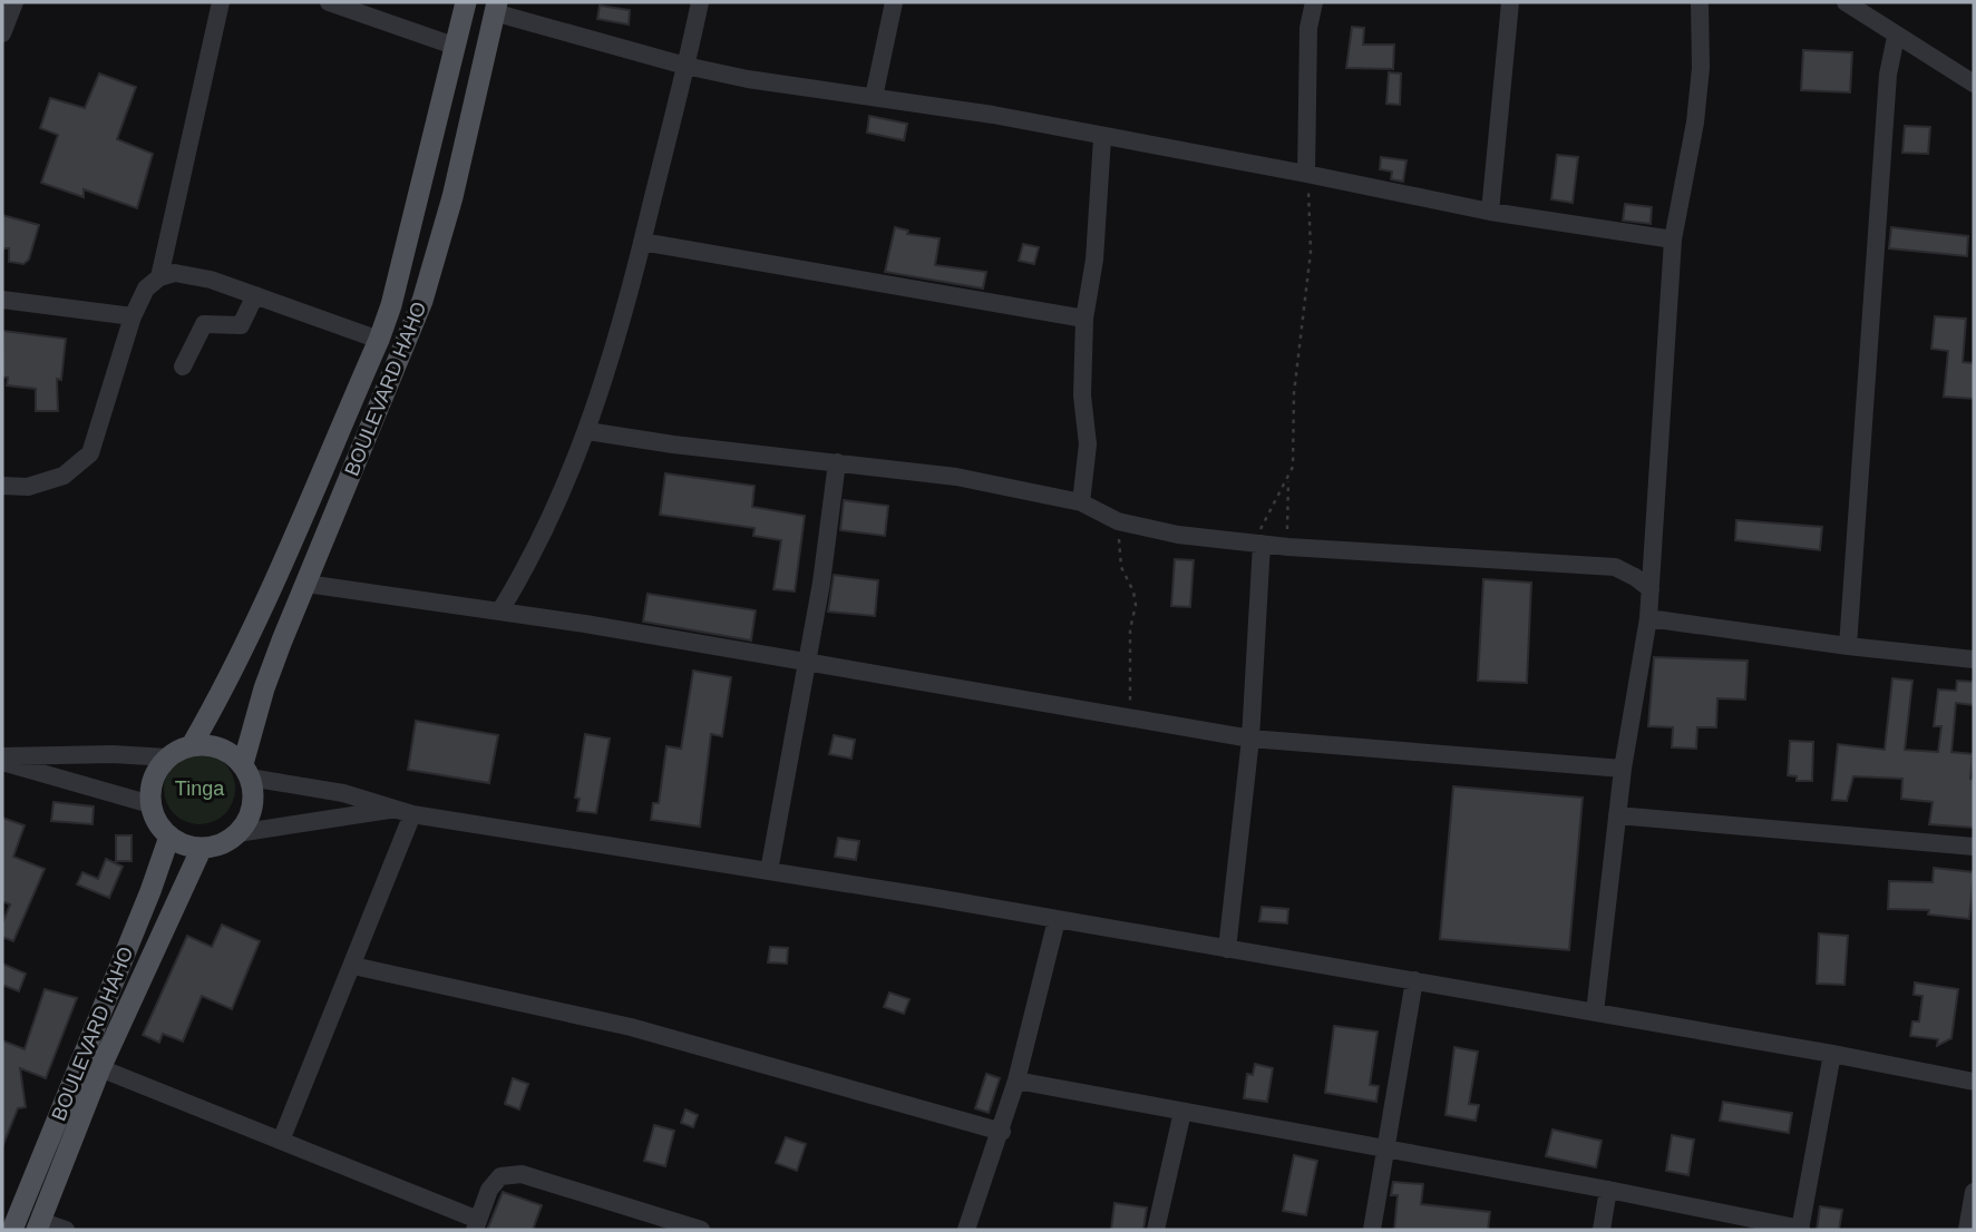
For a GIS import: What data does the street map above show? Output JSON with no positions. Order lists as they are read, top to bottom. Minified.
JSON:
{"streets":{"main road":["BOULEVARD HAHO"]},"parks":["Tinga"]}
